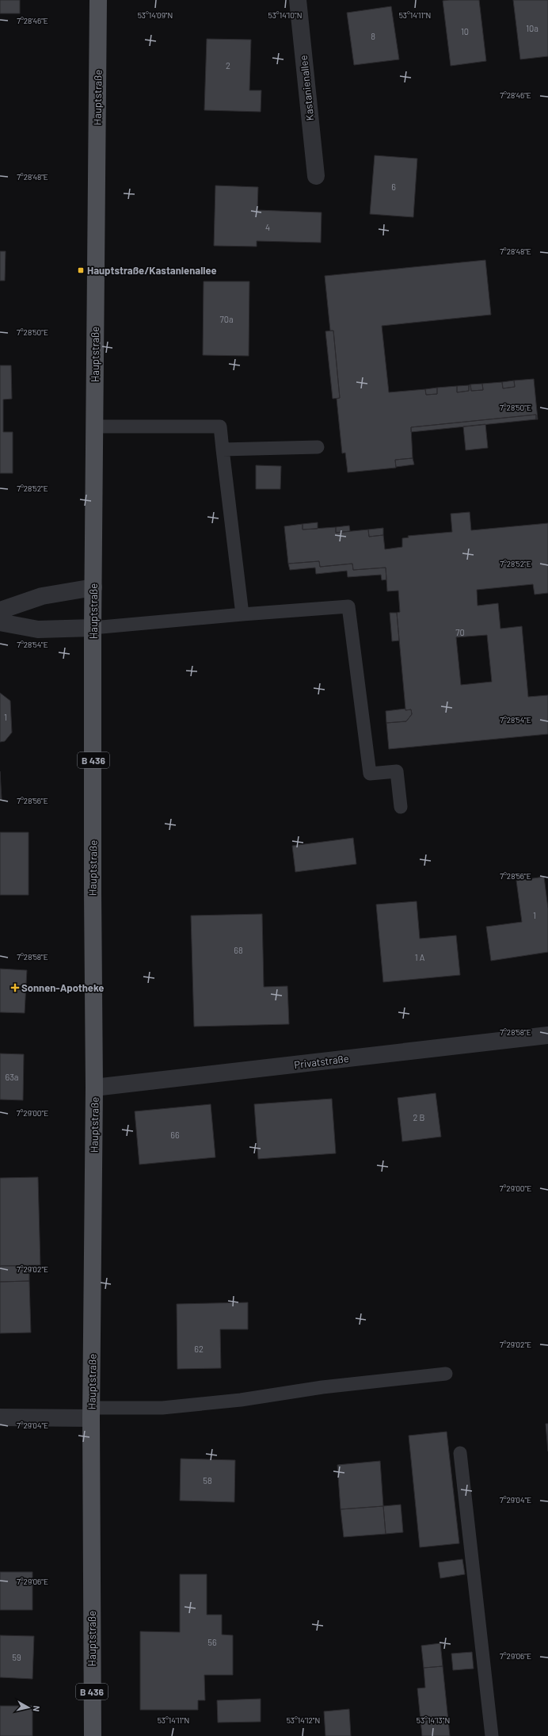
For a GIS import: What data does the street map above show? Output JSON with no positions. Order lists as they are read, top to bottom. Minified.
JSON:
{"streets":{"main road":["Hauptstraße","B 436"],"street":["Kastanienallee","Privatstraße"]},"crossings":[["Hauptstraße","Privatstraße"]],"places":{"transit":["Hauptstraße/Kastanienallee"],"health":["Sonnen-Apotheke"]},"house_numbers":["10a","10","8","2","6","4","70a","70","1","1","68","1 A","63a","2 B","66","62","58","56","59"],"north":"right","coordinates":["53°14'09\"N","53°14'10\"N","53°14'11\"N","7°28'46\"E","7°28'48\"E","7°28'50\"E","7°28'52\"E","7°28'54\"E","7°28'56\"E","7°28'58\"E","7°29'00\"E","7°29'02\"E","7°29'04\"E","7°29'06\"E","53°14'12\"N","53°14'13\"N"]}
